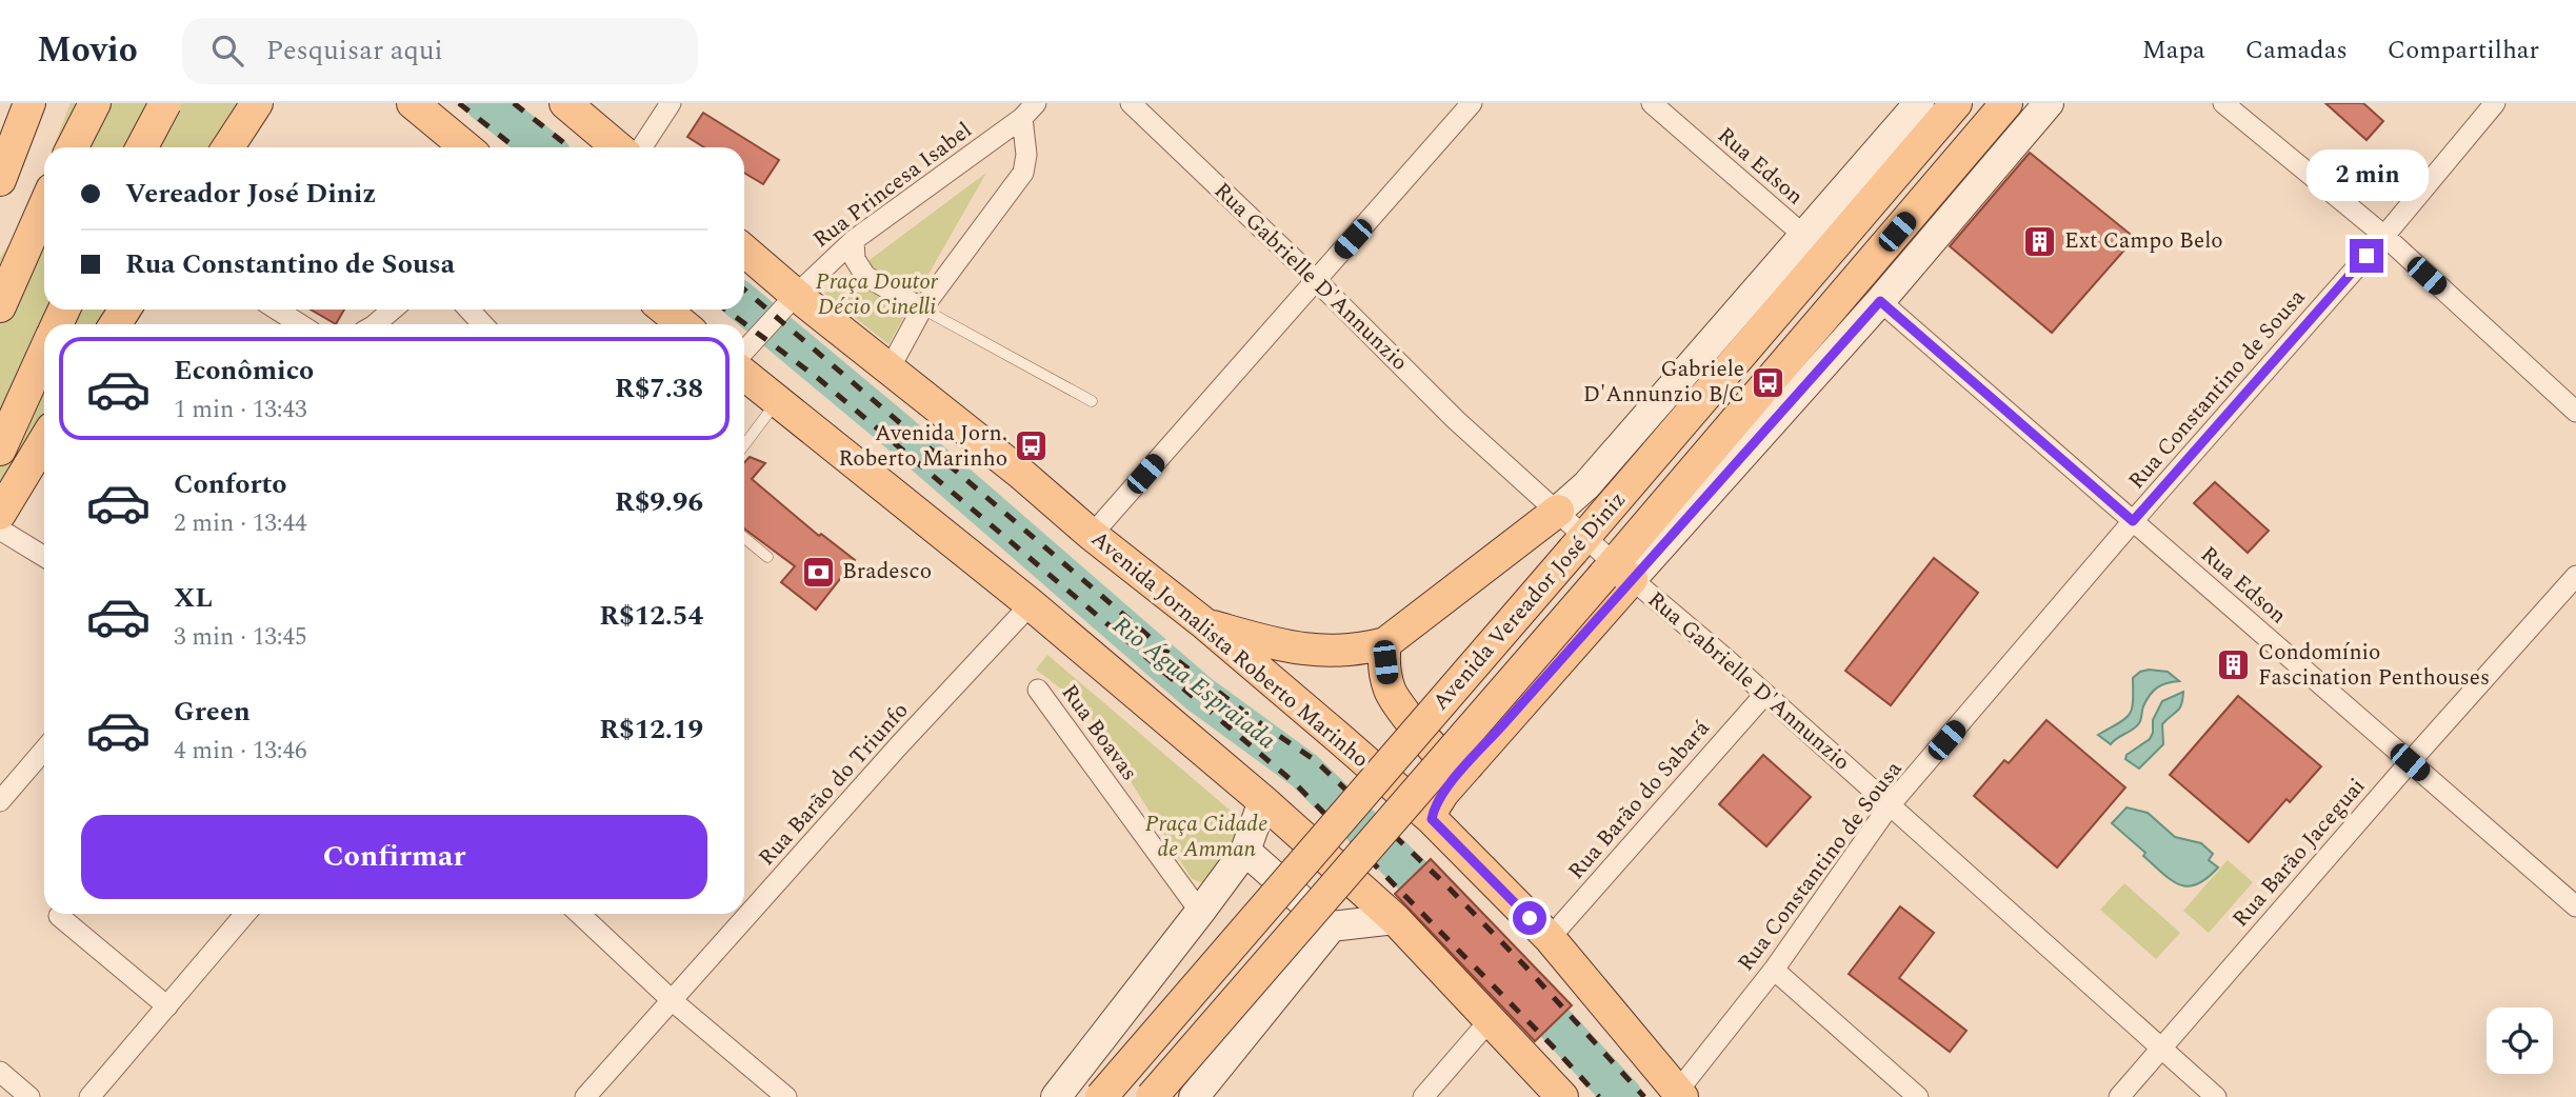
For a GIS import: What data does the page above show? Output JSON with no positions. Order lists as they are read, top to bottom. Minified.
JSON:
{"streets":{"main road":["Avenida Vereador José Diniz","Avenida Jornalista Roberto Marinho"],"street":["Rua Edson","Rua Princesa Isabel","Rua Gabrielle D'Annunzio","Rua Constantino de Sousa","Rua Boavas","Rua Barão do Triunfo","Rua Barão do Sabará","Rua Barão Jaceguai"]},"crossings":[["Rua Edson","Rua Constantino de Sousa"],["Rua Edson","Avenida Vereador José Diniz"],["Rua Edson","Rua Barão Jaceguai"],["Rua Princesa Isabel","Avenida Jornalista Roberto Marinho"],["Rua Gabrielle D'Annunzio","Rua Constantino de Sousa"],["Rua Gabrielle D'Annunzio","Avenida Vereador José Diniz"],["Rua Gabrielle D'Annunzio","Rua Barão do Sabará"],["Rua Gabrielle D'Annunzio","Rua Barão Jaceguai"],["Rua Constantino de Sousa","Avenida Jornalista Roberto Marinho"],["Avenida Jornalista Roberto Marinho","Rua Barão do Sabará"]],"water":["Rio Água Espraiada"],"parks":["Praça Doutor Décio Cinelli","Praça Cidade de Amman"],"places":{"building":["Ext Campo Belo","Condomínio Fascination Penthouses"],"bus stop":["Gabriele D'Annunzio B/C","Avenida Jorn. Roberto Marinho"],"bank":["Bradesco"]},"page":{"header":"Movio","search":"Pesquisar aqui","nav":["Mapa","Camadas","Compartilhar"],"banner":["Vereador José Diniz","Rua Constantino de Sousa"],"bubble":"2 min","list":[{"name":"Econômico","note":"1 min · 13:43","value":"R$7.38"},{"name":"Conforto","note":"2 min · 13:44","value":"R$9.96"},{"name":"XL","note":"3 min · 13:45","value":"R$12.54"},{"name":"Green","note":"4 min · 13:46","value":"R$12.19"}],"buttons":"Confirmar"}}
